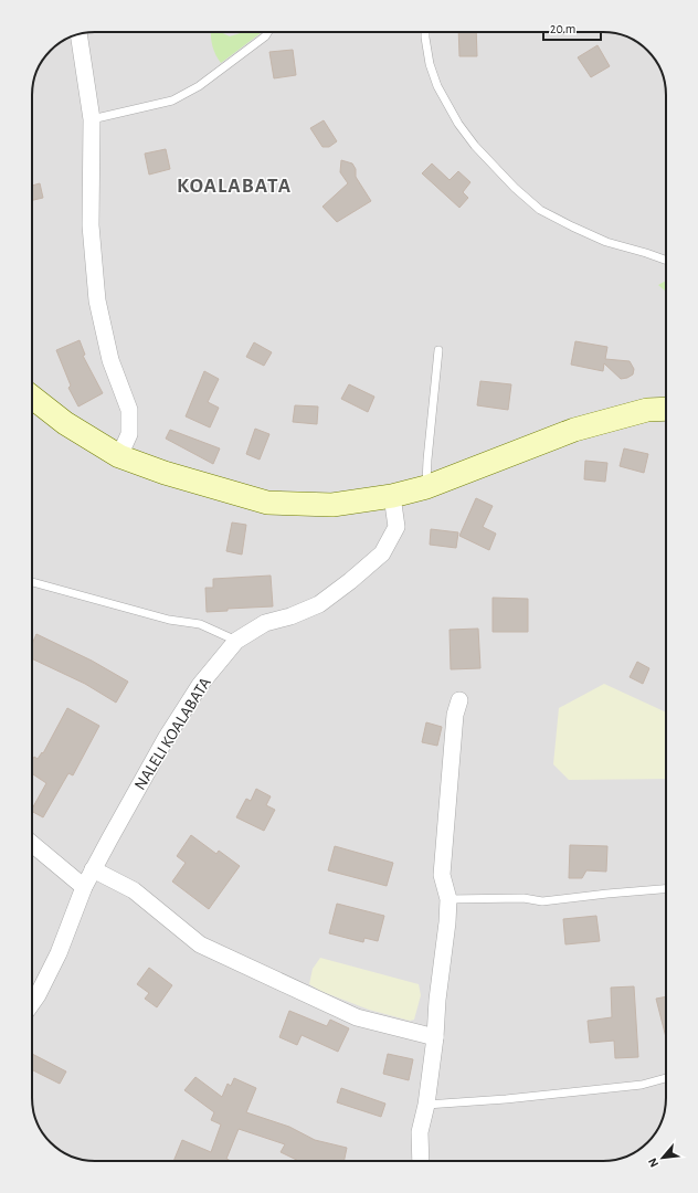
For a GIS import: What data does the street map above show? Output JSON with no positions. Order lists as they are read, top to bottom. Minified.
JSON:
{"streets":{"street":["NALELI KOALABATA"]},"districts":["KOALABATA"],"scale_bar":"20 m","north":"bottom left"}
